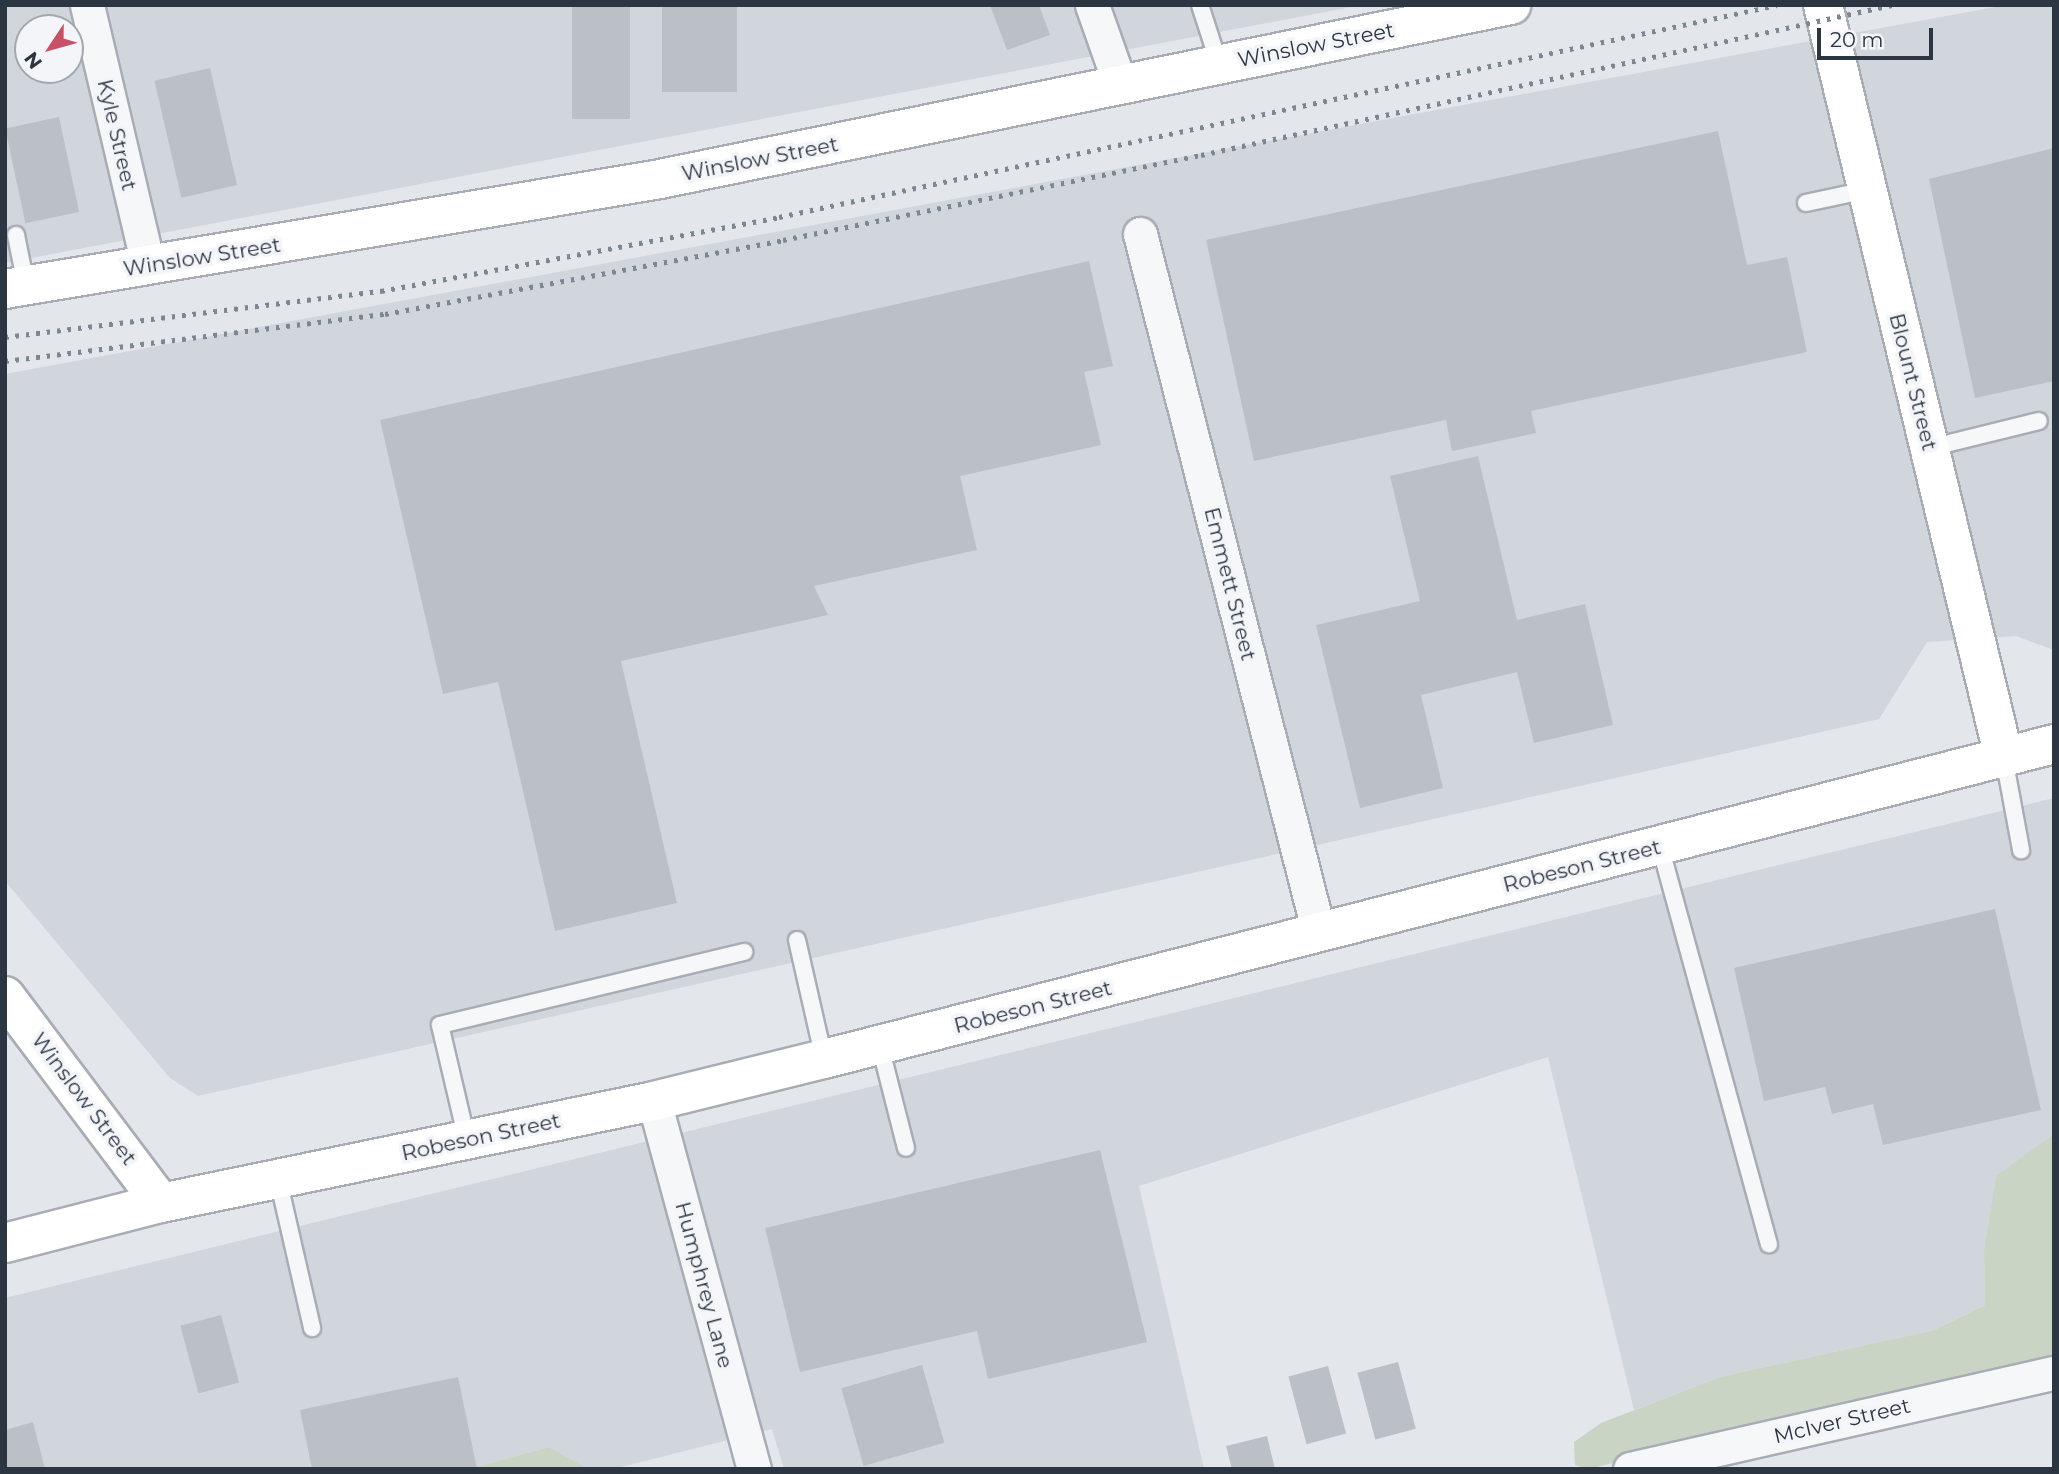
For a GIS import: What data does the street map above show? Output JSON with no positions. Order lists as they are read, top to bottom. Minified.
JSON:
{"streets":{"street":["Winslow Street","Kyle Street","Blount Street","Emmett Street","Robeson Street","Humphrey Lane","McIver Street"]},"crossings":[["Winslow Street","Kyle Street"],["Winslow Street","Robeson Street"],["Blount Street","Robeson Street"],["Emmett Street","Robeson Street"],["Robeson Street","Humphrey Lane"]],"scale_bar":"20 m","north":"bottom left"}
